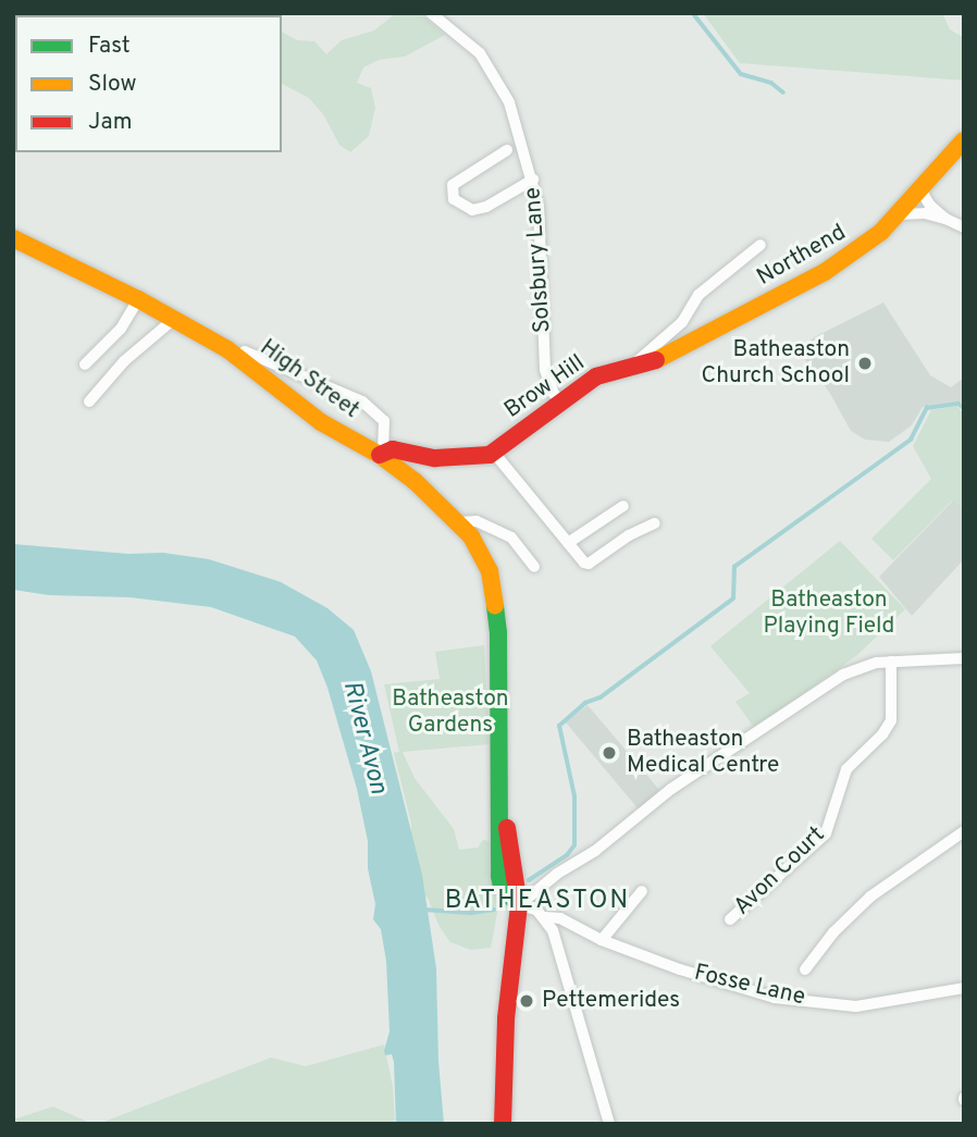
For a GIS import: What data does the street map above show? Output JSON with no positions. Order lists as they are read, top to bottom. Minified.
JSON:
{"streets":{"street":["Northend","Solsbury Lane","High Street","Brow Hill","Avon Court","Fosse Lane"]},"crossings":[["Northend","Brow Hill"],["Solsbury Lane","Brow Hill"],["High Street","Fosse Lane"]],"districts":["BATHEASTON"],"water":["River Avon"],"parks":["Batheaston Playing Field","Batheaston Gardens"],"places":["Batheaston Church School","Batheaston Medical Centre","Pettemerides"],"legend":["Fast","Slow","Jam"]}
